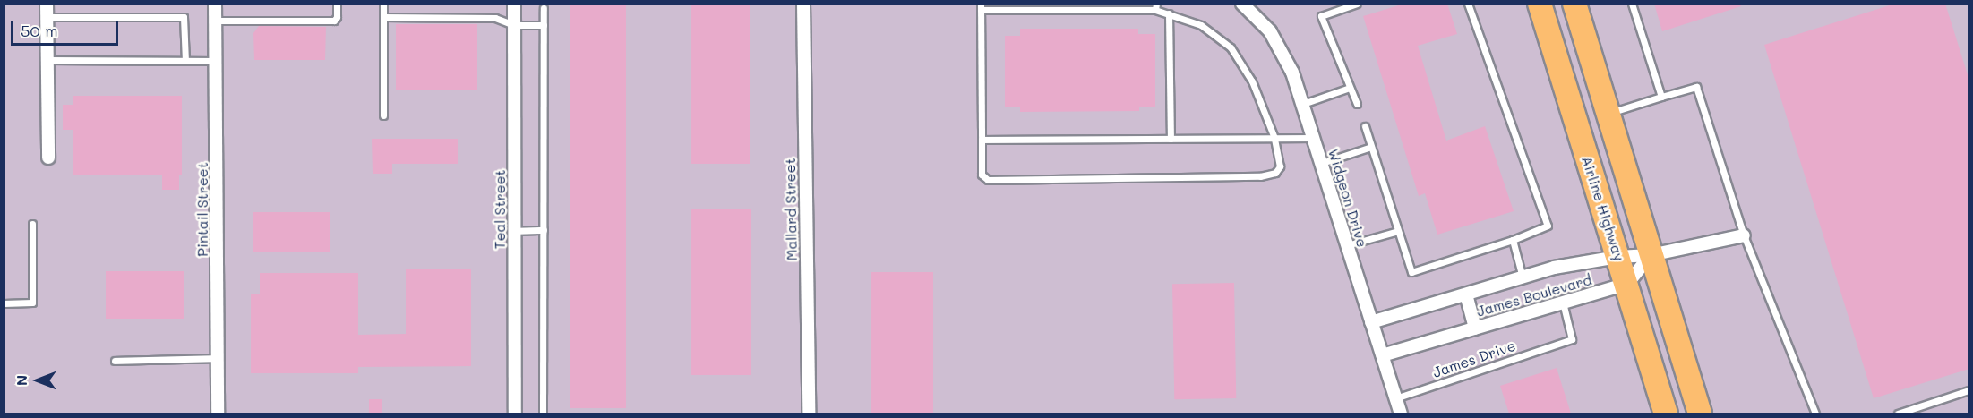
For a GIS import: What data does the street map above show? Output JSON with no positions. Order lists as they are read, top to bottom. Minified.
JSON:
{"streets":{"highway":["Airline Highway"],"street":["Widgeon Drive","Pintail Street","Teal Street","Mallard Street","James Boulevard"],"lane":["James Drive"]},"crossings":[["Widgeon Drive","James Boulevard"],["Widgeon Drive","James Drive"],["Airline Highway","James Boulevard"],["James Boulevard","James Drive"]],"scale_bar":"50 m","north":"left"}
